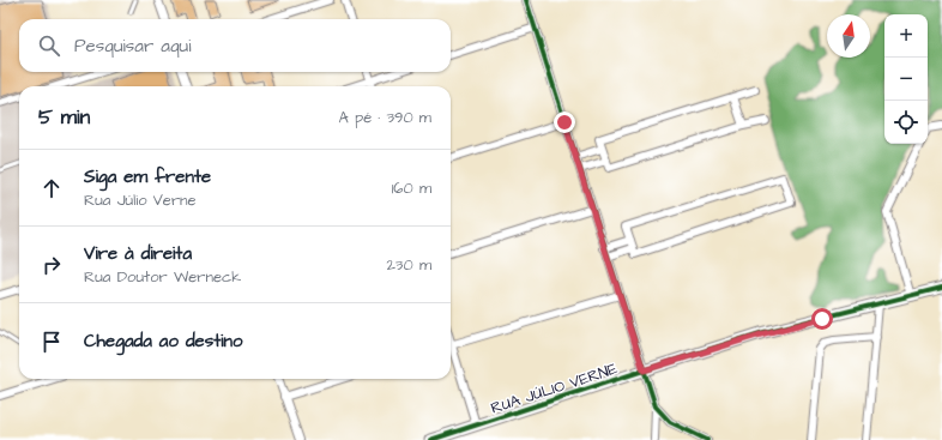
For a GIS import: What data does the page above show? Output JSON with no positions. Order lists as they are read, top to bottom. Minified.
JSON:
{"streets":{"street":["RUA JÚLIO VERNE"]},"north":"top","page":{"map_buttons":["+","−"],"search":"Pesquisar aqui","heading":["5 min","A pé · 390 m"],"list":[["Siga em frente","Rua Júlio Verne","160 m"],["Vire à direita","Rua Doutor Werneck","230 m"],"Chegada ao destino"]}}
